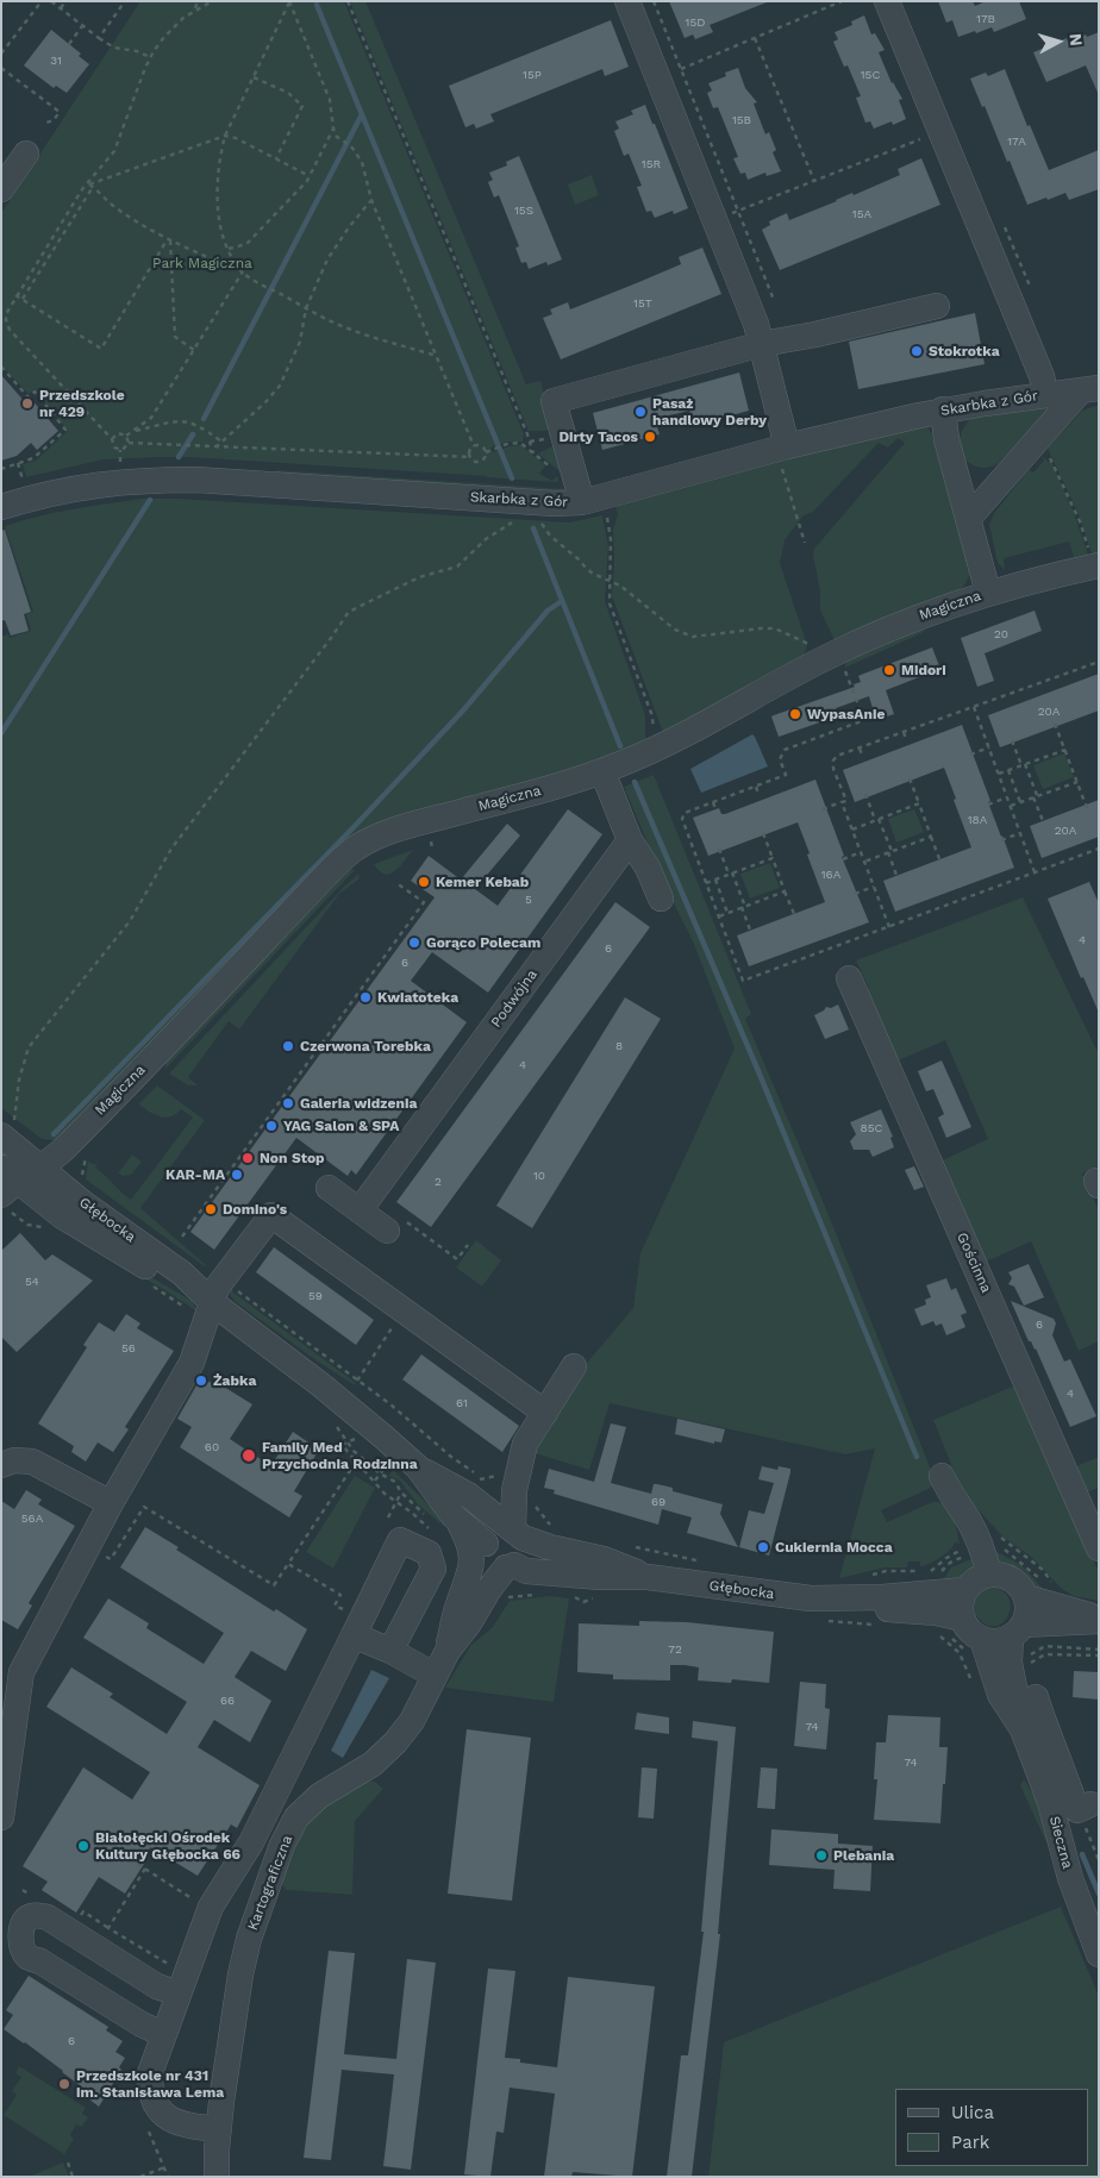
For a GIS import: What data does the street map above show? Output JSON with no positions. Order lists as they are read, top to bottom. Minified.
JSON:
{"streets":{"street":["Skarbka z Gór","Magiczna","Podwójna","Głębocka","Gościnna","Sieczna","Kartograficzna"]},"crossings":[["Magiczna","Głębocka"],["Głębocka","Sieczna"],["Głębocka","Kartograficzna"]],"parks":["Park Magiczna"],"places":["Stokrotka","Przedszkole nr 429","Pasaż handlowy Derby","Dirty Tacos","Midori","WypasAnie","Kemer Kebab","Gorąco Polecam","Kwiatoteka","Czerwona Torebka","Galeria widzenia","YAG Salon & SPA","Non Stop","KAR-MA","Domino's","Żabka","Family Med Przychodnia Rodzinna","Cukiernia Mocca","Białołęcki Ośrodek Kultury Głębocka 66","Plebania","Przedszkole nr 431 im. Stanisława Lema"],"house_numbers":["17B","15D","31","15P","15C","15B","17A","15R","15S","15A","15T","20","20A","18A","20A","16A","5","4","6","6","8","4","85C","10","2","54","59","6","56","4","61","60","69","56A","72","66","74","74","6"],"legend":["Ulica","Park"],"north":"right"}
